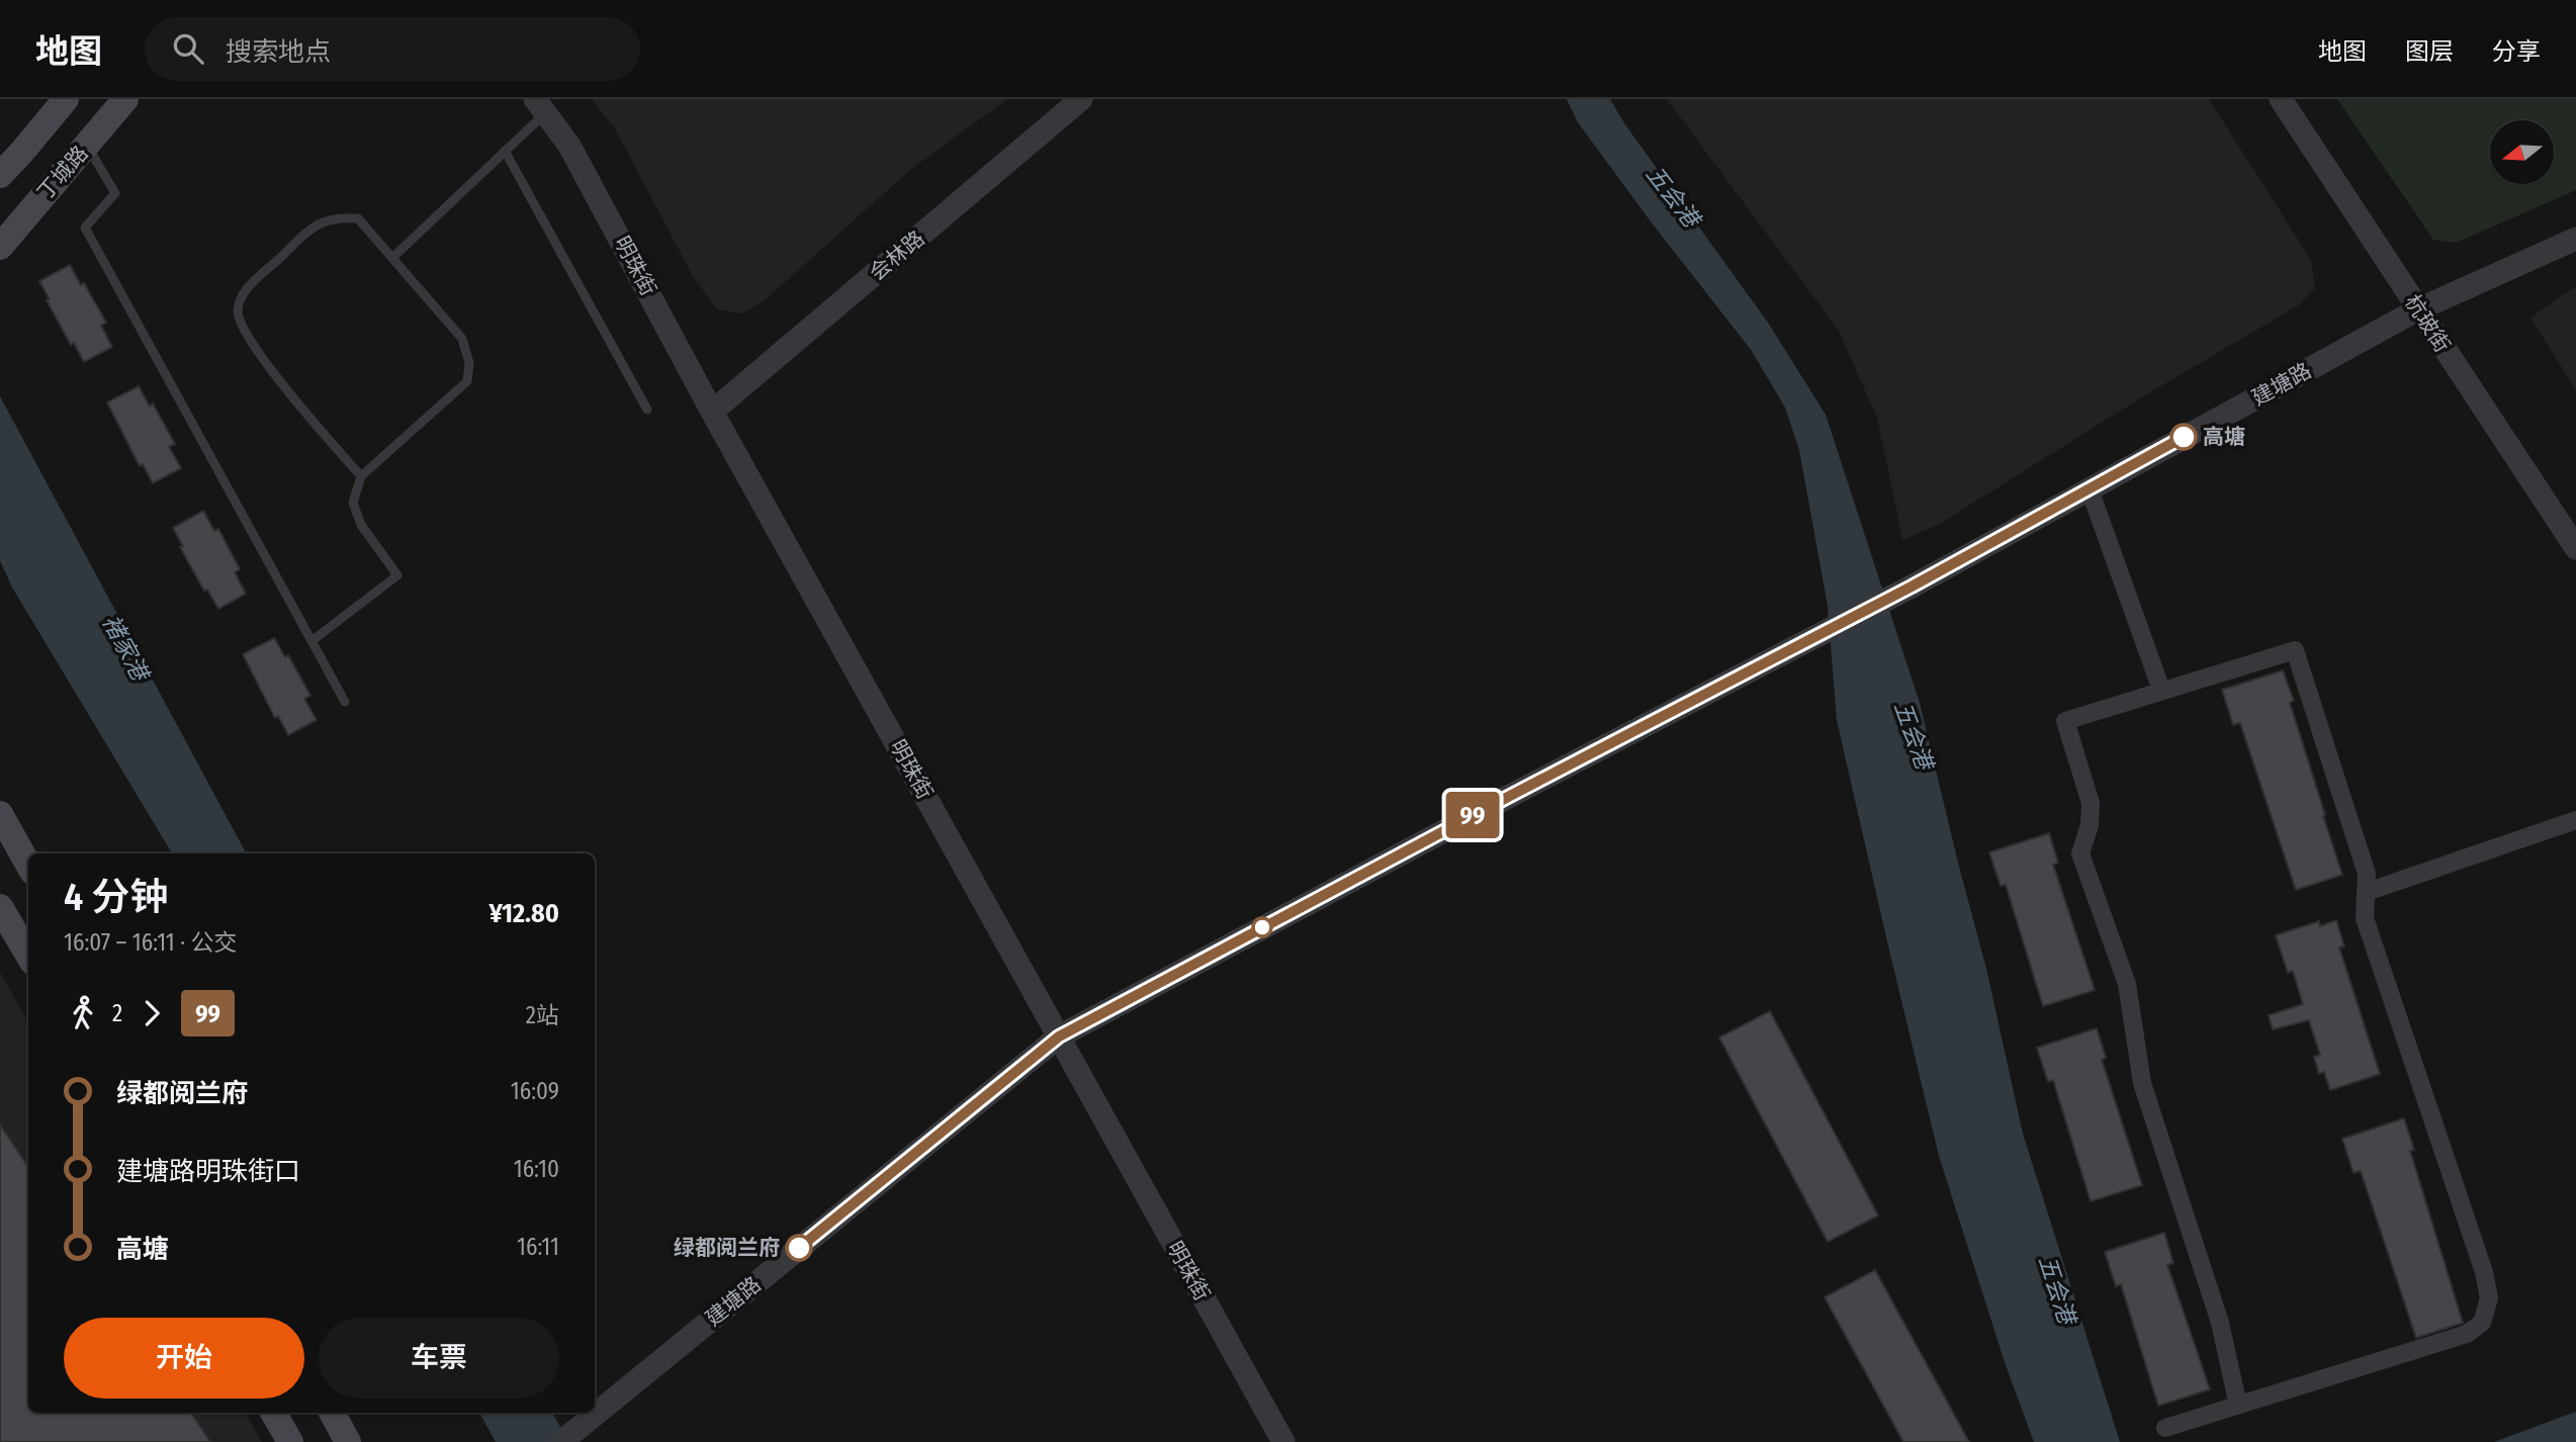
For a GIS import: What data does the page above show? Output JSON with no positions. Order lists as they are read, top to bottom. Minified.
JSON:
{"streets":{"main road":["丁城路"],"street":["会林路","明珠街","杭玻街","建塘路"]},"crossings":[["会林路","明珠街"],["明珠街","建塘路"],["杭玻街","建塘路"]],"water":["五会港","褚家港"],"places":["高塘","绿都阅兰府"],"lines":["bus line 99"],"north":"left","page":{"header":"地图","search":"搜索地点","nav":["地图","图层","分享"],"on_map":"99","heading":["4 分钟","16:07 – 16:11 · 公交","¥12.80"],"legs":["2","99","2站"],"list":[{"name":"绿都阅兰府","value":"16:09"},{"name":"建塘路明珠街口","value":"16:10"},{"name":"高塘","value":"16:11"}],"buttons":["开始","车票"]}}
